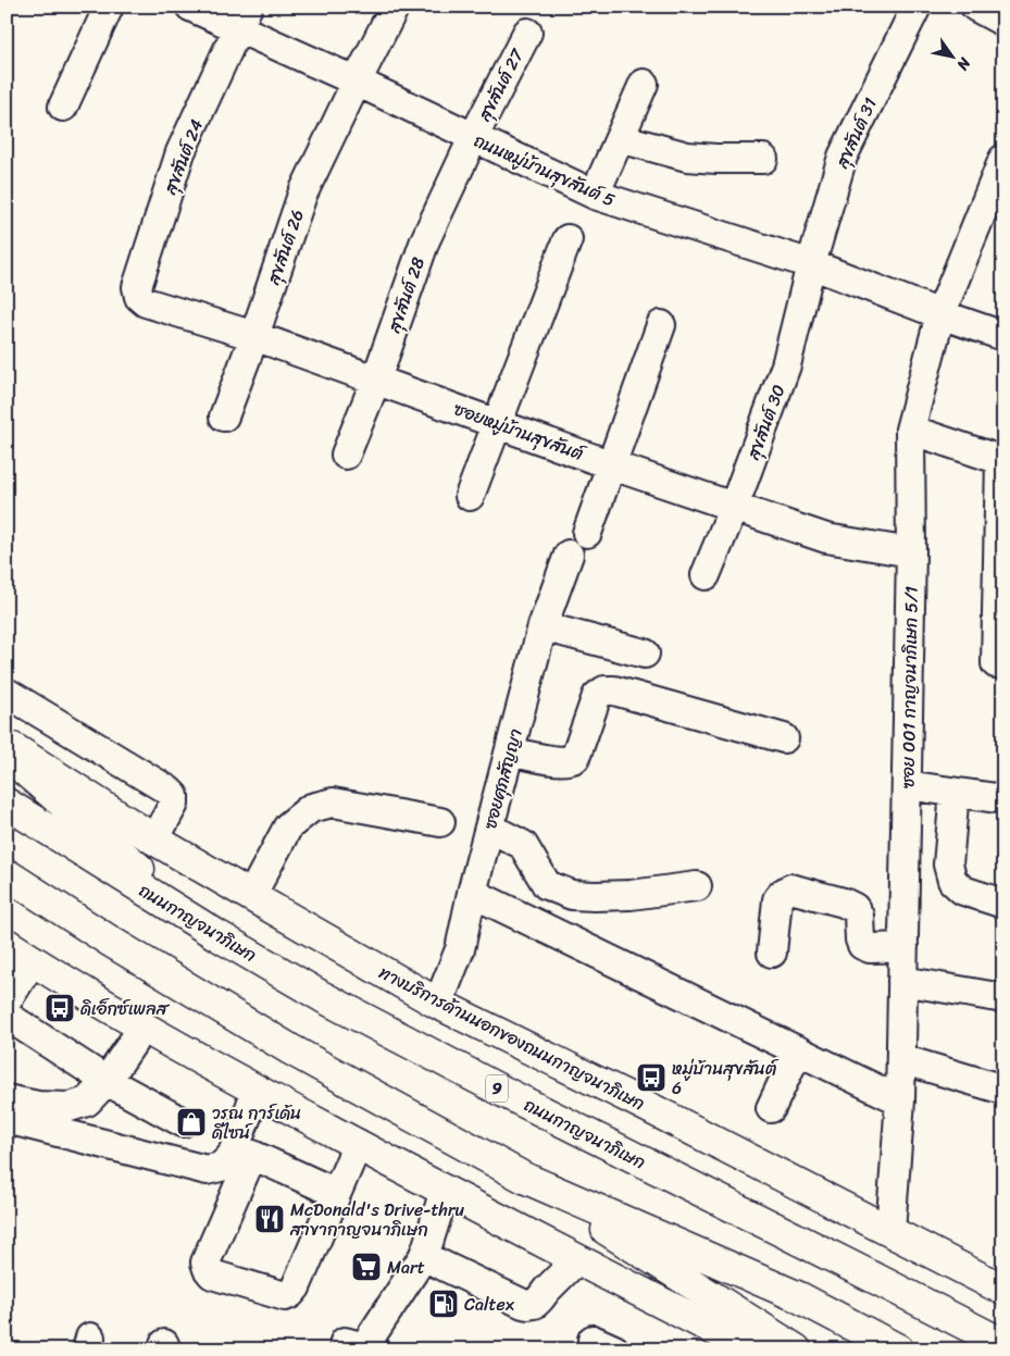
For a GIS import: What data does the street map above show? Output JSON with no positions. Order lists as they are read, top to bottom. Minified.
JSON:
{"streets":{"main road":["ถนนกาญจนาภิเษก","ทางบริการด้านนอกของถนนกาญจนาภิเษก","9"],"street":["สุขสันต์ 27","สุขสันต์ 31","สุขสันต์ 24","ถนนหมู่บ้านสุขสันต์ 5","สุขสันต์ 26","สุขสันต์ 28","สุขสันต์ 30","ซอยหมู่บ้านสุขสันต์","ซอย 001 กาญจนาภิเษก 5/1","ซอยศุภสัญญา"]},"crossings":[["สุขสันต์ 27","ถนนหมู่บ้านสุขสันต์ 5"],["สุขสันต์ 27","สุขสันต์ 28"],["สุขสันต์ 31","ถนนหมู่บ้านสุขสันต์ 5"],["สุขสันต์ 31","สุขสันต์ 30"],["สุขสันต์ 24","ถนนหมู่บ้านสุขสันต์ 5"],["สุขสันต์ 24","ซอยหมู่บ้านสุขสันต์"],["ถนนหมู่บ้านสุขสันต์ 5","สุขสันต์ 26"],["ถนนหมู่บ้านสุขสันต์ 5","สุขสันต์ 28"],["ถนนหมู่บ้านสุขสันต์ 5","สุขสันต์ 30"],["ถนนหมู่บ้านสุขสันต์ 5","ซอย 001 กาญจนาภิเษก 5/1"],["สุขสันต์ 26","ซอยหมู่บ้านสุขสันต์"],["สุขสันต์ 28","ซอยหมู่บ้านสุขสันต์"],["สุขสันต์ 30","ซอยหมู่บ้านสุขสันต์"],["ซอยหมู่บ้านสุขสันต์","ซอย 001 กาญจนาภิเษก 5/1"],["ซอย 001 กาญจนาภิเษก 5/1","ทางบริการด้านนอกของถนนกาญจนาภิเษก"],["ซอยศุภสัญญา","ทางบริการด้านนอกของถนนกาญจนาภิเษก"]],"places":{"bus stop":["ดิเอ็กซ์เพลส","หมู่บ้านสุขสันต์ 6"],"shop":["วรุณ การ์เด้น ดีไซน์"],"restaurant":["McDonald's Drive-thru สาขากาญจนาภิเษก"],"supermarket":["Mart"],"fuel station":["Caltex"]},"north":"bottom right"}
